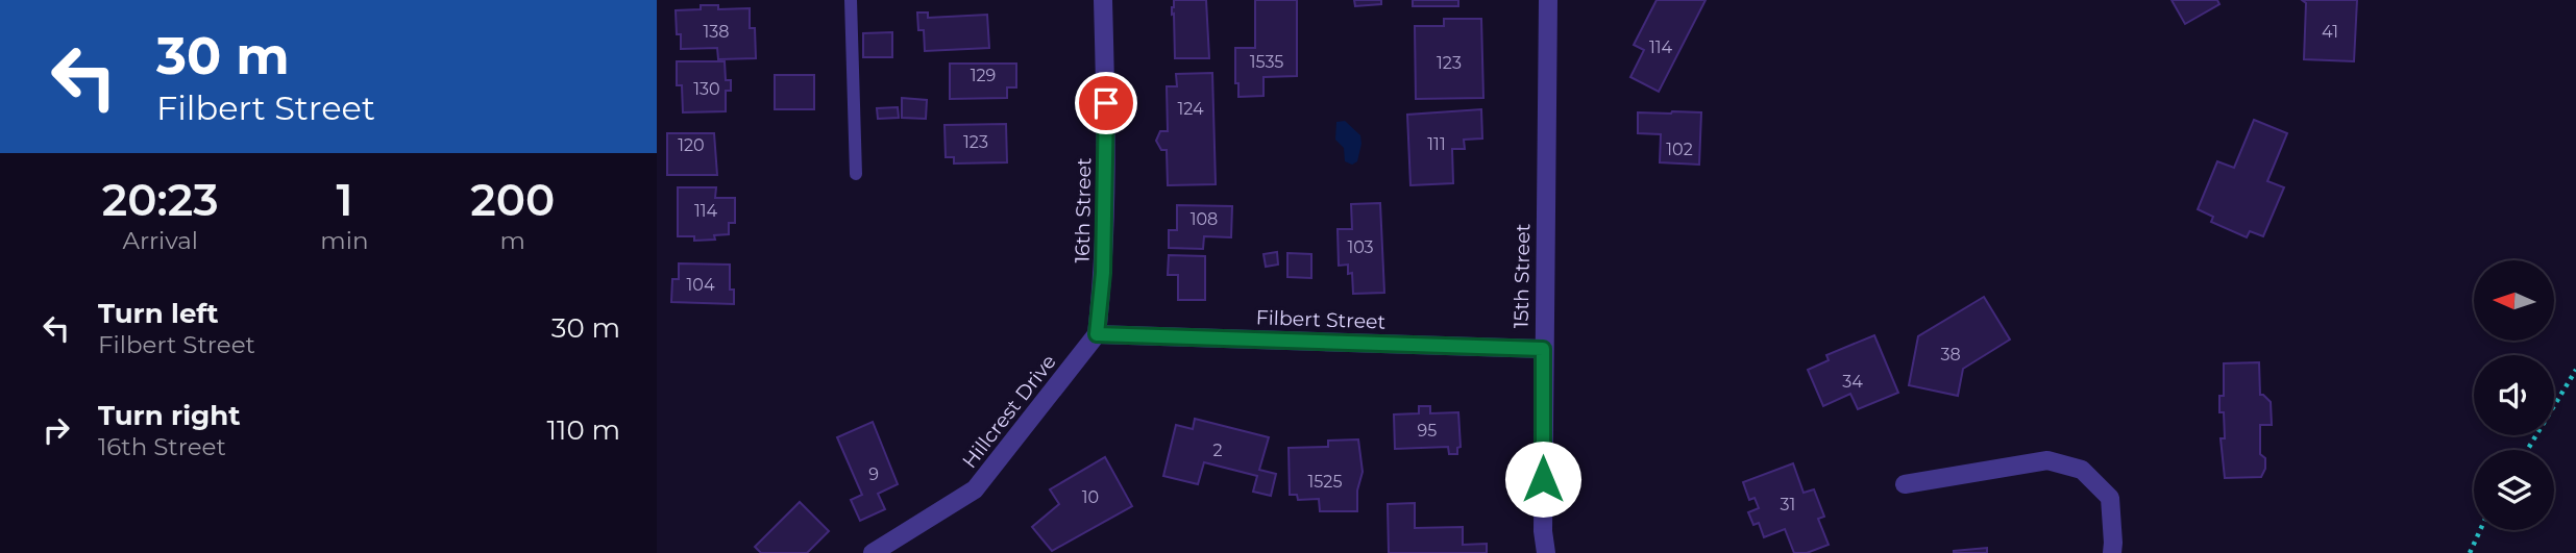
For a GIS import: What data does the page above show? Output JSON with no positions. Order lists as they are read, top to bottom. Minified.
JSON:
{"streets":{"street":["16th Street","15th Street","Filbert Street","Hillcrest Drive"]},"crossings":[["16th Street","Filbert Street"],["16th Street","Hillcrest Drive"],["15th Street","Filbert Street"],["Filbert Street","Hillcrest Drive"]],"house_numbers":["138","41","114","1535","123","129","130","124","123","111","120","102","114","108","103","104","38","34","95","2","9","1525","10","31"],"north":"left","page":{"turn":["30 m","Filbert Street"],"eta":["20:23","Arrival","1","min","200","m"],"list":[{"name":"Turn left","note":"Filbert Street","value":"30 m"},{"name":"Turn right","note":"16th Street","value":"110 m"}]}}
